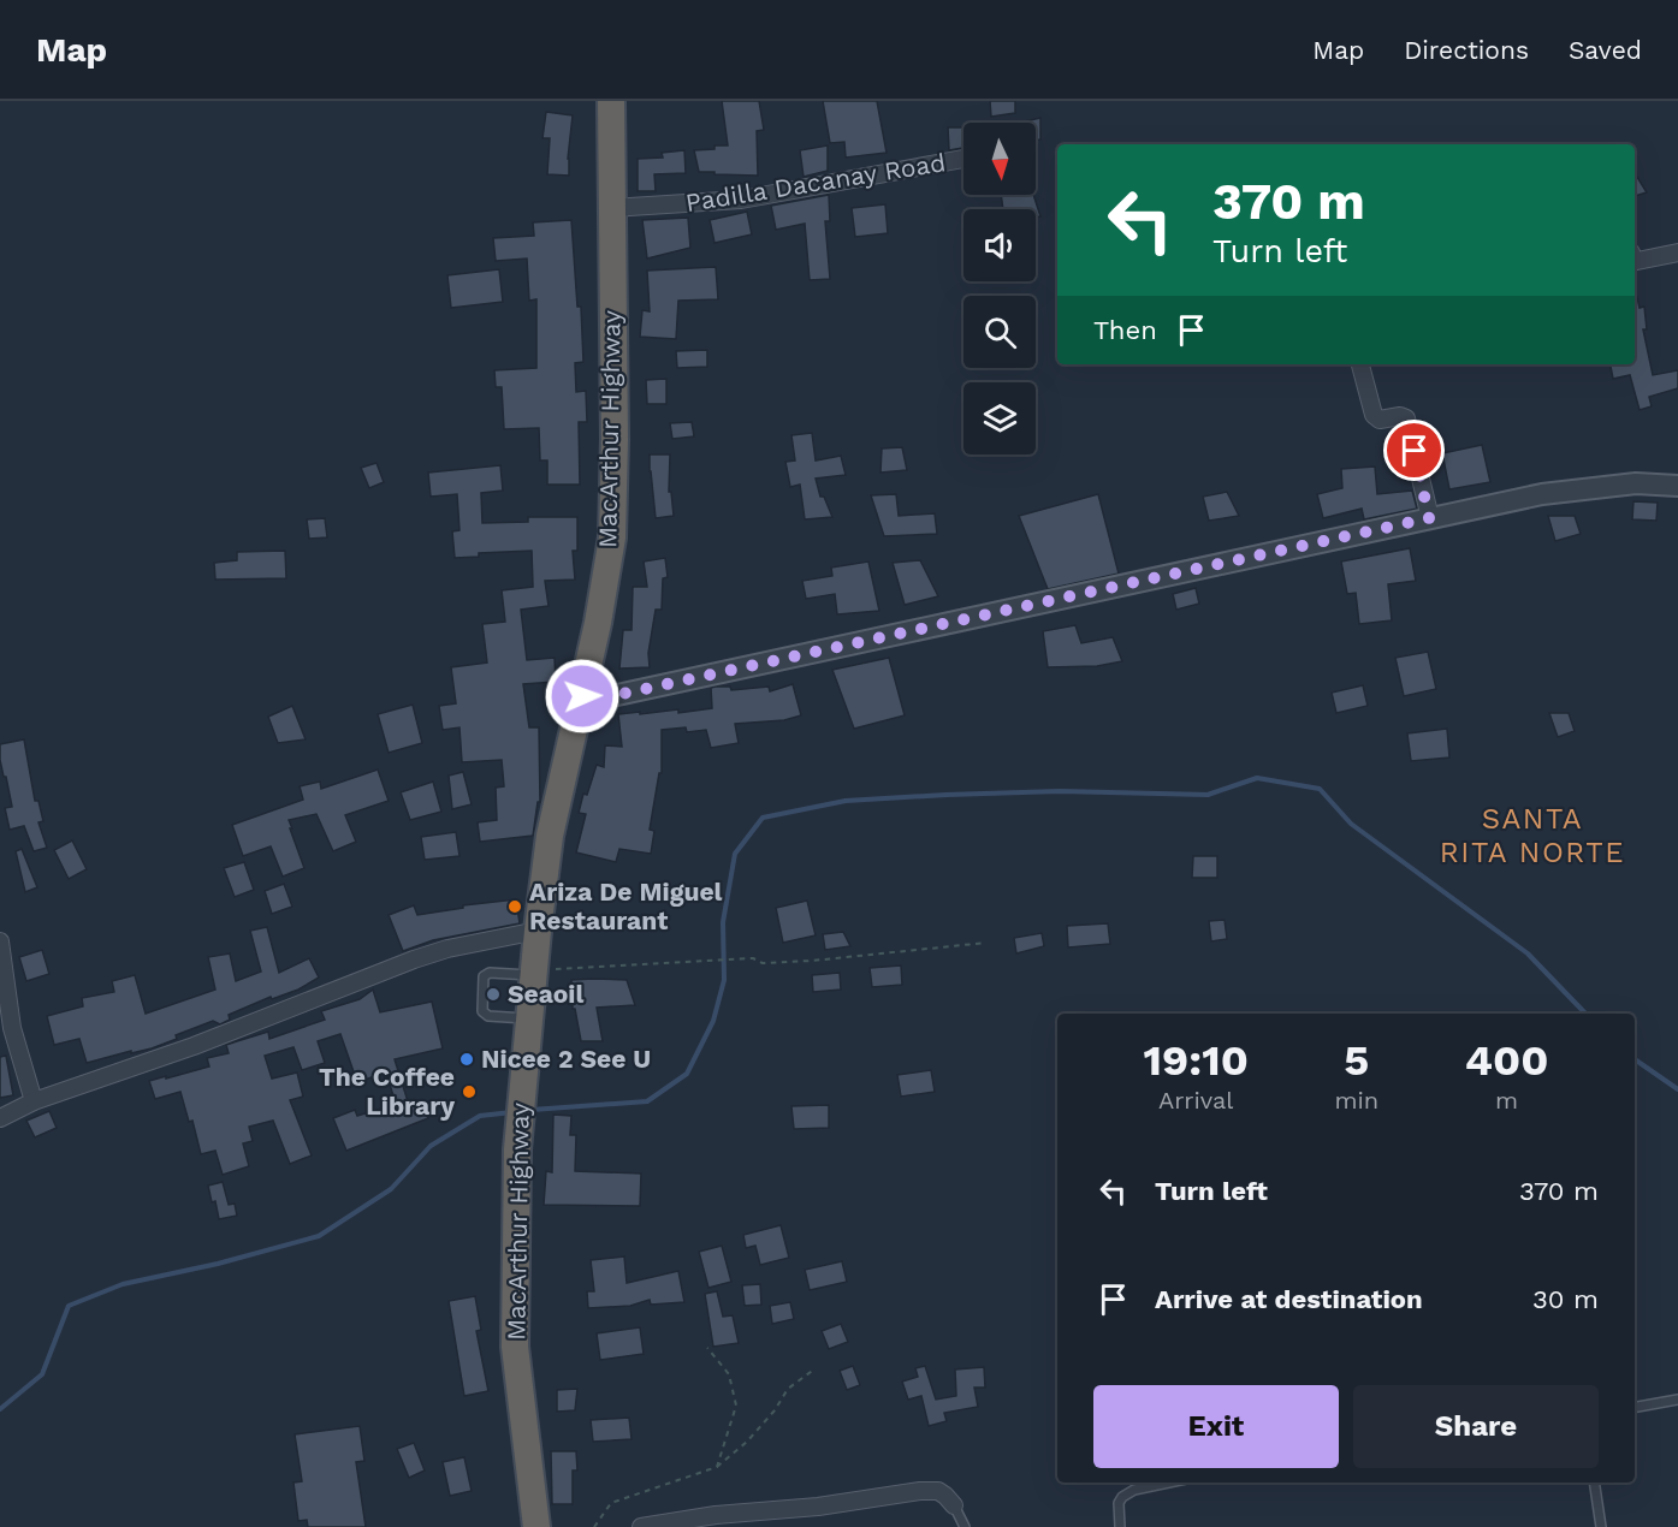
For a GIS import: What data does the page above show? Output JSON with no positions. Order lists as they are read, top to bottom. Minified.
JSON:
{"streets":{"highway":["MacArthur Highway"],"street":["Padilla Dacanay Road"]},"crossings":[["Padilla Dacanay Road","MacArthur Highway"]],"districts":["SANTA RITA NORTE"],"places":["Ariza De Miguel Restaurant","Seaoil","Nicee 2 See U","The Coffee Library"],"north":"bottom","page":{"header":"Map","nav":["Map","Directions","Saved"],"turn":["370 m","Turn left"],"then":"Then","eta":["19:10","Arrival","5","min","400","m"],"list":[{"name":"Turn left","value":"370 m"},{"name":"Arrive at destination","value":"30 m"}],"buttons":["Exit","Share"]}}
